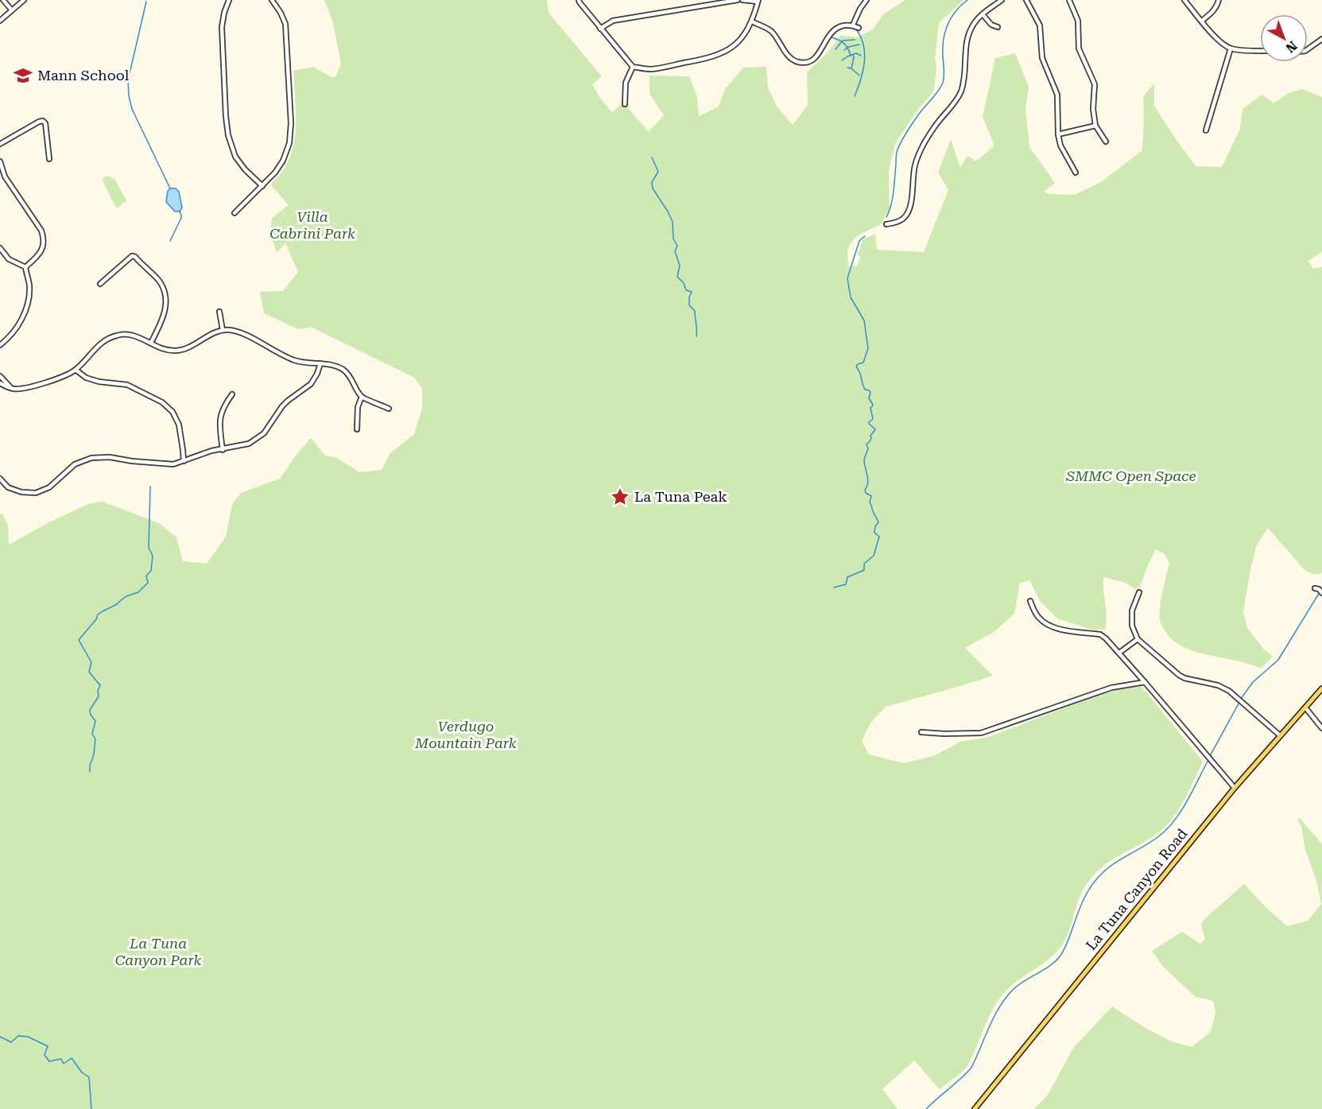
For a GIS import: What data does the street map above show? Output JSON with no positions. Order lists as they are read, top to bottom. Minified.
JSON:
{"streets":{"main road":["La Tuna Canyon Road"]},"parks":["Villa Cabrini Park","SMMC Open Space","Verdugo Mountain Park","La Tuna Canyon Park"],"places":{"school or university":["Mann School"],"place":["La Tuna Peak"]},"north":"bottom right"}
